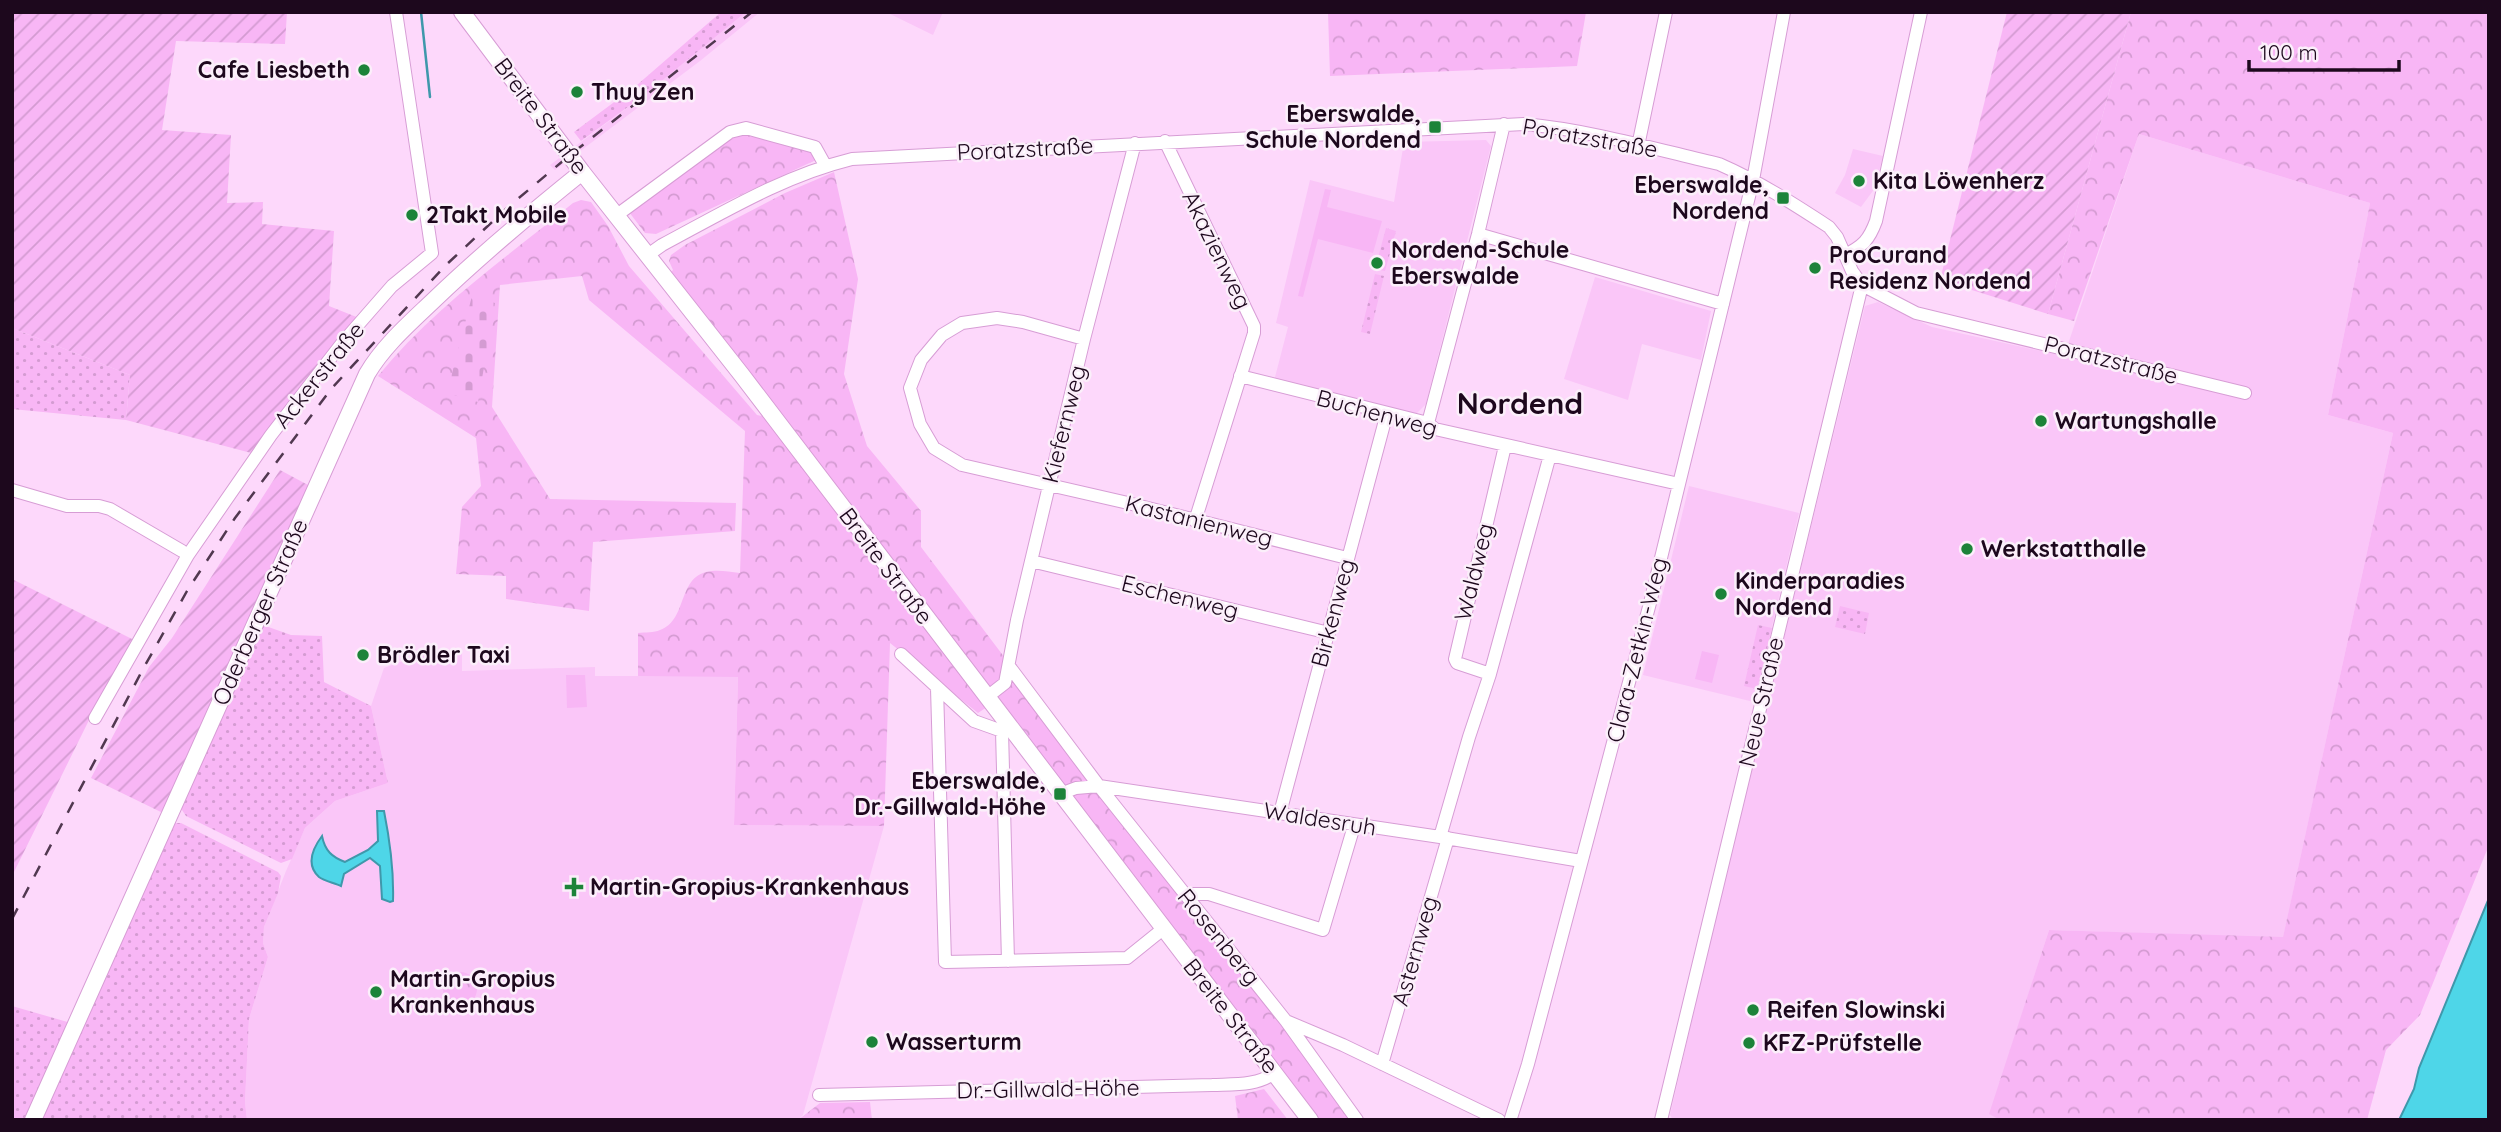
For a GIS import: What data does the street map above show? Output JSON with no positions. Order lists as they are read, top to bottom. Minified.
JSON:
{"streets":{"main road":["Breite Straße","Oderberger Straße"],"street":["Poratzstraße","Akazienweg","Ackerstraße","Buchenweg","Kiefernweg","Kastanienweg","Waldweg","Eschenweg","Birkenweg","Clara-Zetkin-Weg","Neue Straße","Waldesruh","Rosenberg","Asternweg","Dr.-Gillwald-Höhe"]},"crossings":[["Breite Straße","Poratzstraße"],["Breite Straße","Kiefernweg"],["Breite Straße","Oderberger Straße"],["Breite Straße","Waldesruh"],["Breite Straße","Dr.-Gillwald-Höhe"],["Poratzstraße","Akazienweg"],["Poratzstraße","Kiefernweg"],["Poratzstraße","Clara-Zetkin-Weg"],["Poratzstraße","Neue Straße"],["Akazienweg","Buchenweg"],["Akazienweg","Kastanienweg"],["Buchenweg","Waldweg"],["Buchenweg","Birkenweg"],["Buchenweg","Clara-Zetkin-Weg"],["Kiefernweg","Kastanienweg"],["Kiefernweg","Eschenweg"],["Kiefernweg","Rosenberg"],["Kastanienweg","Birkenweg"],["Waldweg","Waldesruh"],["Waldweg","Asternweg"],["Eschenweg","Birkenweg"],["Birkenweg","Waldesruh"],["Clara-Zetkin-Weg","Waldesruh"],["Clara-Zetkin-Weg","Rosenberg"],["Waldesruh","Rosenberg"],["Waldesruh","Asternweg"],["Rosenberg","Asternweg"]],"districts":["Nordend"],"places":{"other":["Cafe Liesbeth","Thuy Zen","Kita Löwenherz","2Takt Mobile","Nordend-Schule Eberswalde","ProCurand Residenz Nordend","Wartungshalle","Werkstatthalle","Kinderparadies Nordend","Brödler Taxi","Martin-Gropius Krankenhaus","Reifen Slowinski","Wasserturm","KFZ-Prüfstelle"],"transit":["Eberswalde, Schule Nordend","Eberswalde, Nordend","Eberswalde, Dr.-Gillwald-Höhe"],"health":["Martin-Gropius-Krankenhaus"]},"scale_bar":"100 m"}
